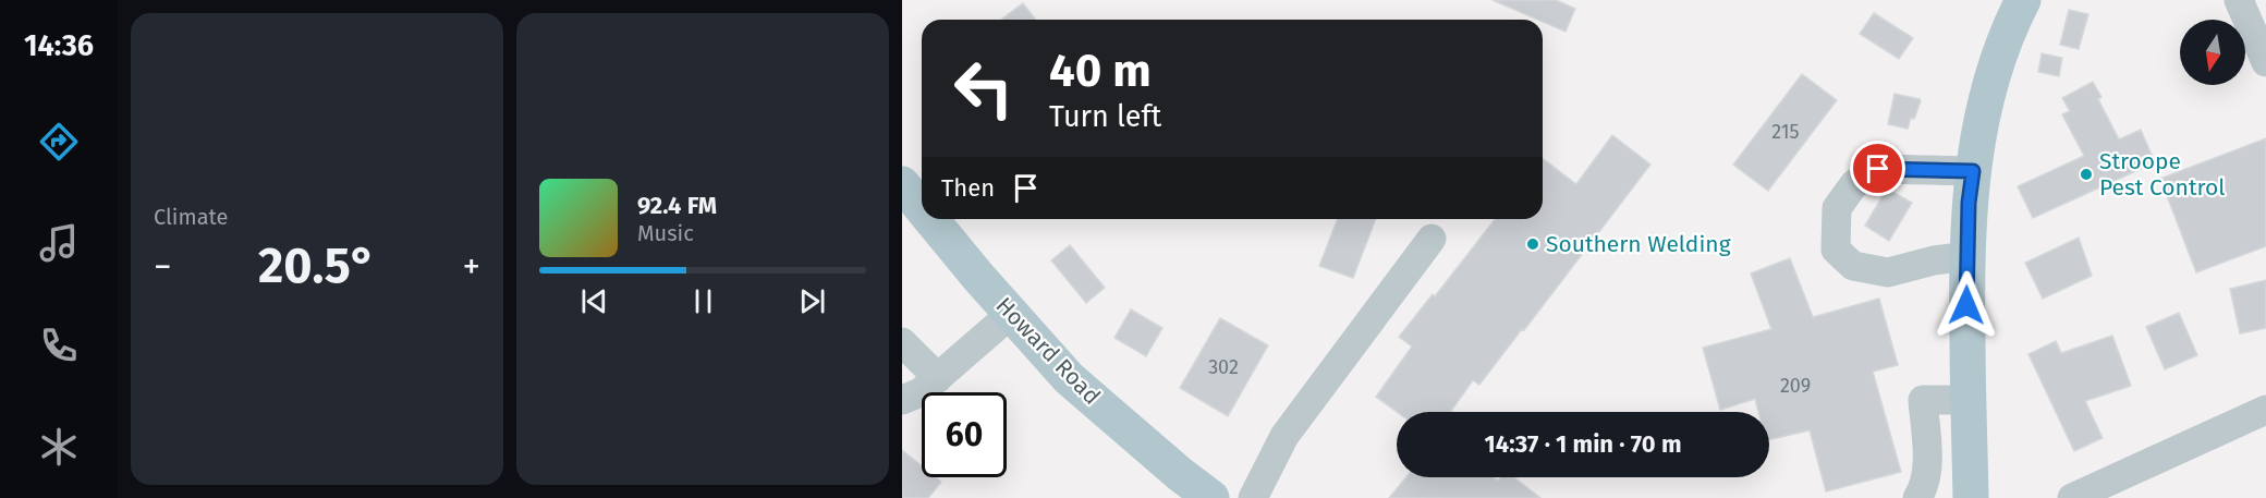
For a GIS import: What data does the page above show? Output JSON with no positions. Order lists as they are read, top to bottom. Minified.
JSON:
{"streets":{"main road":["Howard Road"]},"places":["Stroope Pest Control","Southern Welding"],"house_numbers":["215","302","209"],"north":"bottom","page":{"tabs":"14:36","tile":"Climate","turn":["40 m","Turn left"],"then":"Then","song":["92.4 FM","Music"],"heat":["−","20.5°","+"],"limit":"60","trip":"14:37 · 1 min · 70 m"}}
